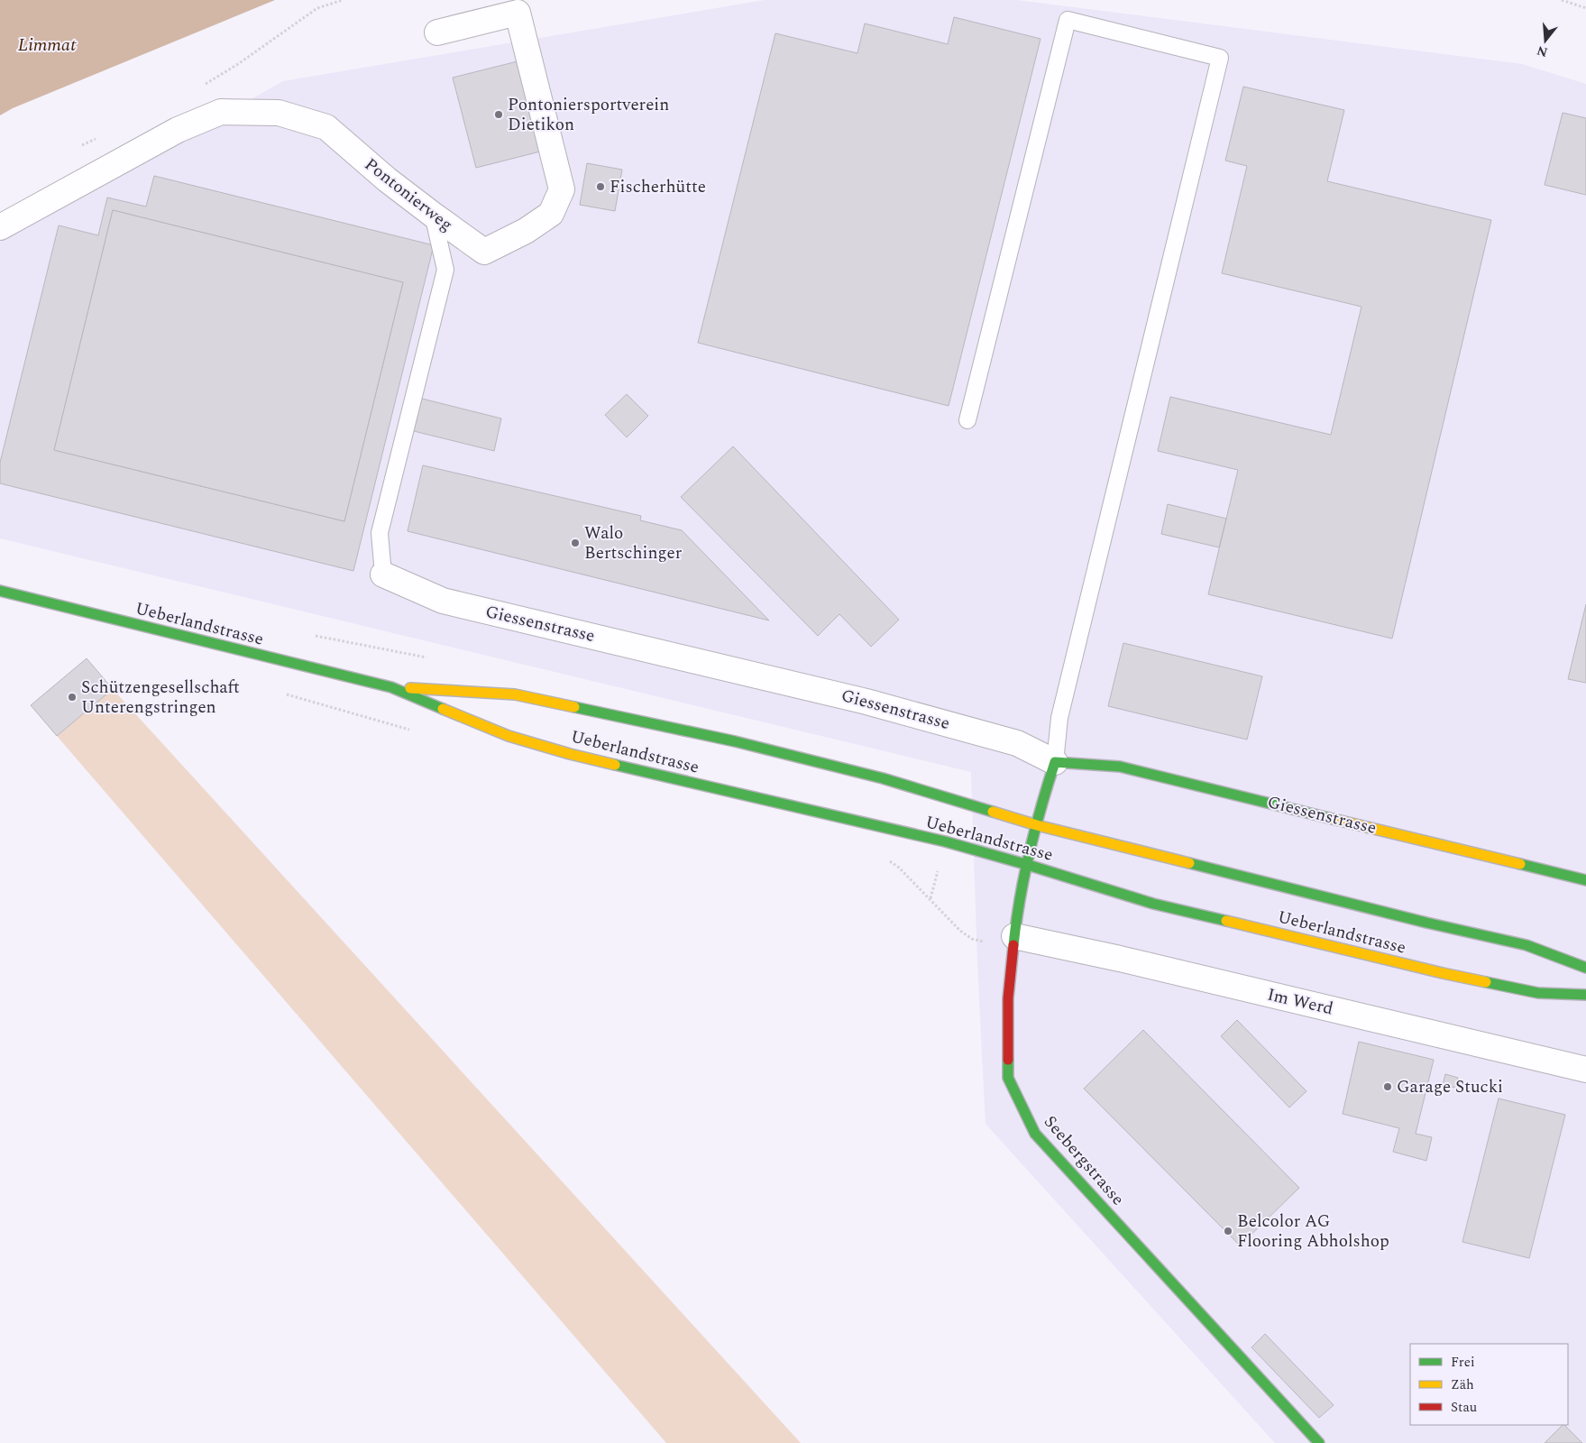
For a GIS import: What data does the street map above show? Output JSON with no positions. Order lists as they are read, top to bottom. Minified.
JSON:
{"streets":{"main road":["Ueberlandstrasse","Giessenstrasse","Seebergstrasse"],"street":["Pontonierweg","Im Werd"]},"crossings":[["Pontonierweg","Giessenstrasse"],["Ueberlandstrasse","Seebergstrasse"],["Im Werd","Seebergstrasse"]],"water":["Limmat"],"places":["Pontoniersportverein Dietikon","Fischerhütte","Walo Bertschinger","Schützengesellschaft Unterengstringen","Garage Stucki","Belcolor AG Flooring Abholshop"],"legend":["Frei","Zäh","Stau"],"north":"bottom"}
